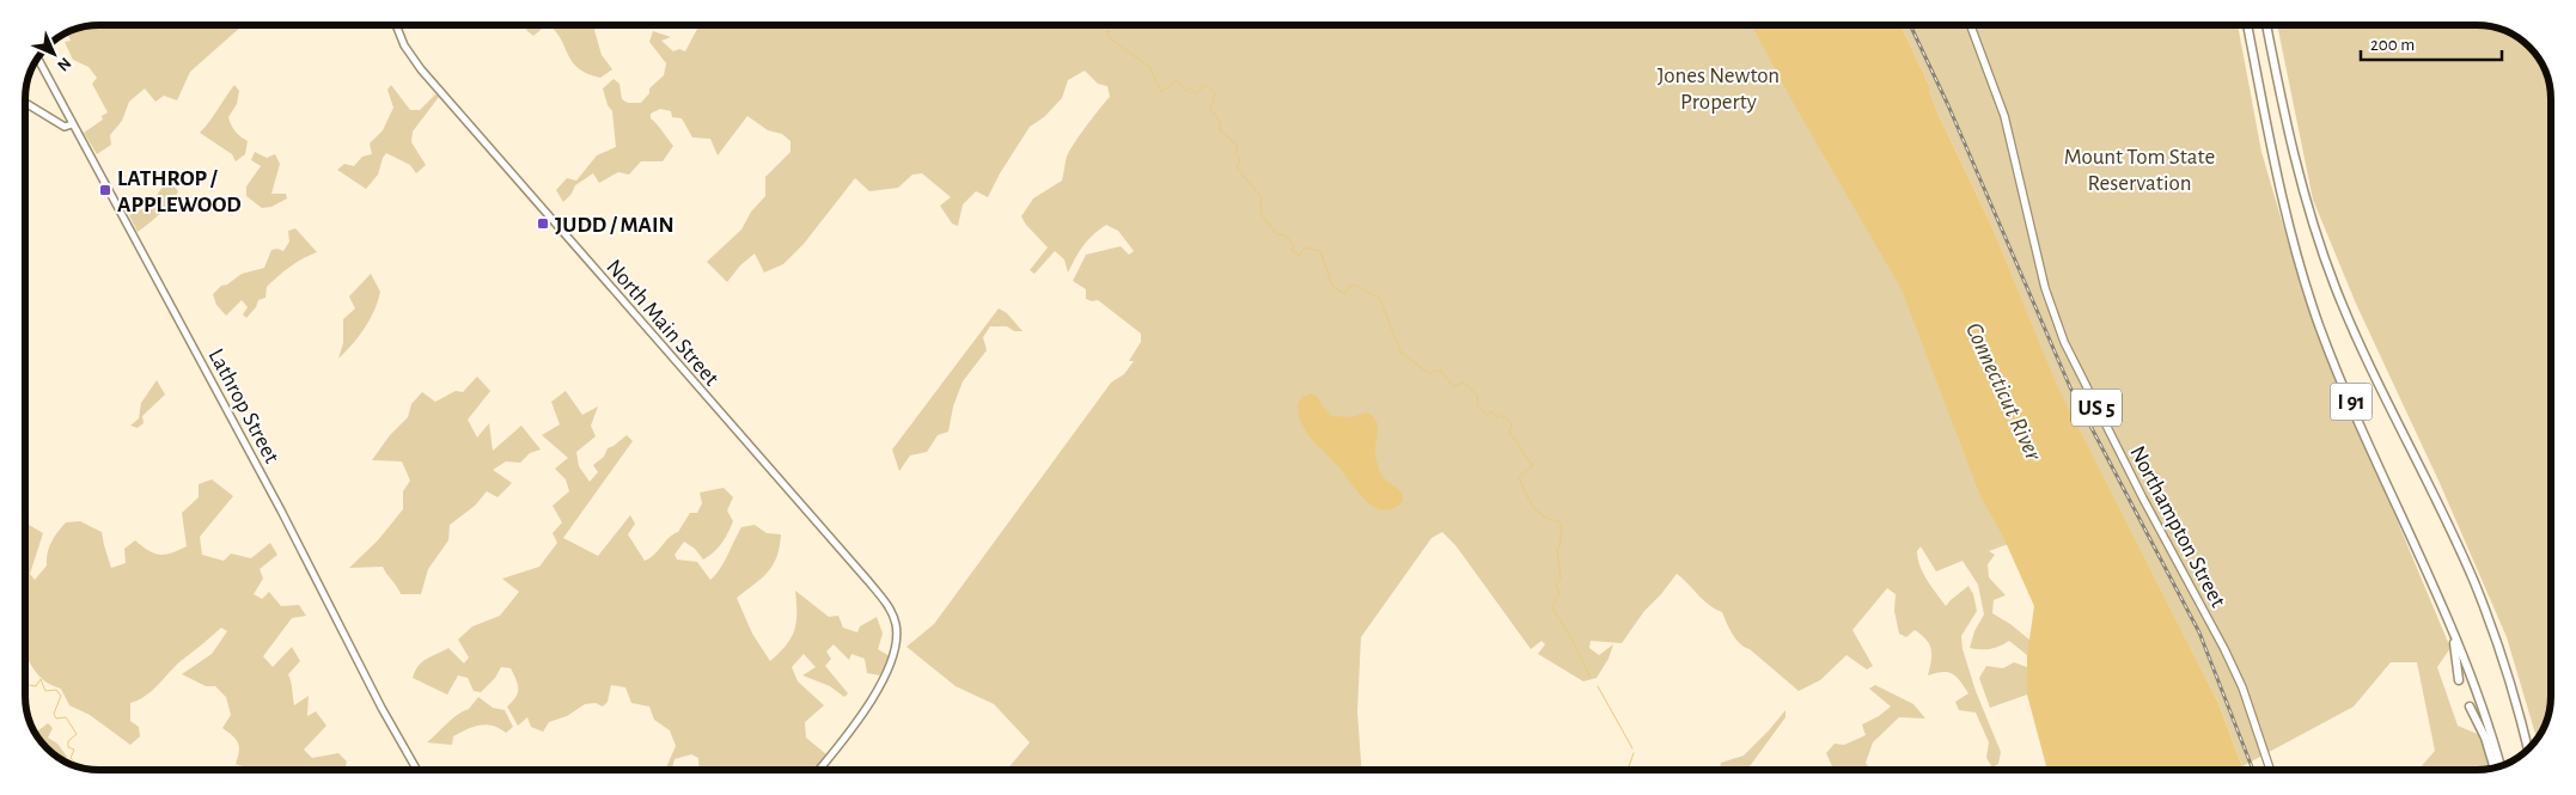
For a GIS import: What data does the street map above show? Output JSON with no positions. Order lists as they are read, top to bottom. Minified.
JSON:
{"streets":{"highway":["I 91"],"main road":["US 5","Northampton Street"],"street":["North Main Street","Lathrop Street"]},"water":["Connecticut River"],"parks":["Jones Newton Property","Mount Tom State Reservation"],"places":{"transit":["LATHROP / APPLEWOOD","JUDD / MAIN"]},"scale_bar":"200 m","north":"bottom right"}
